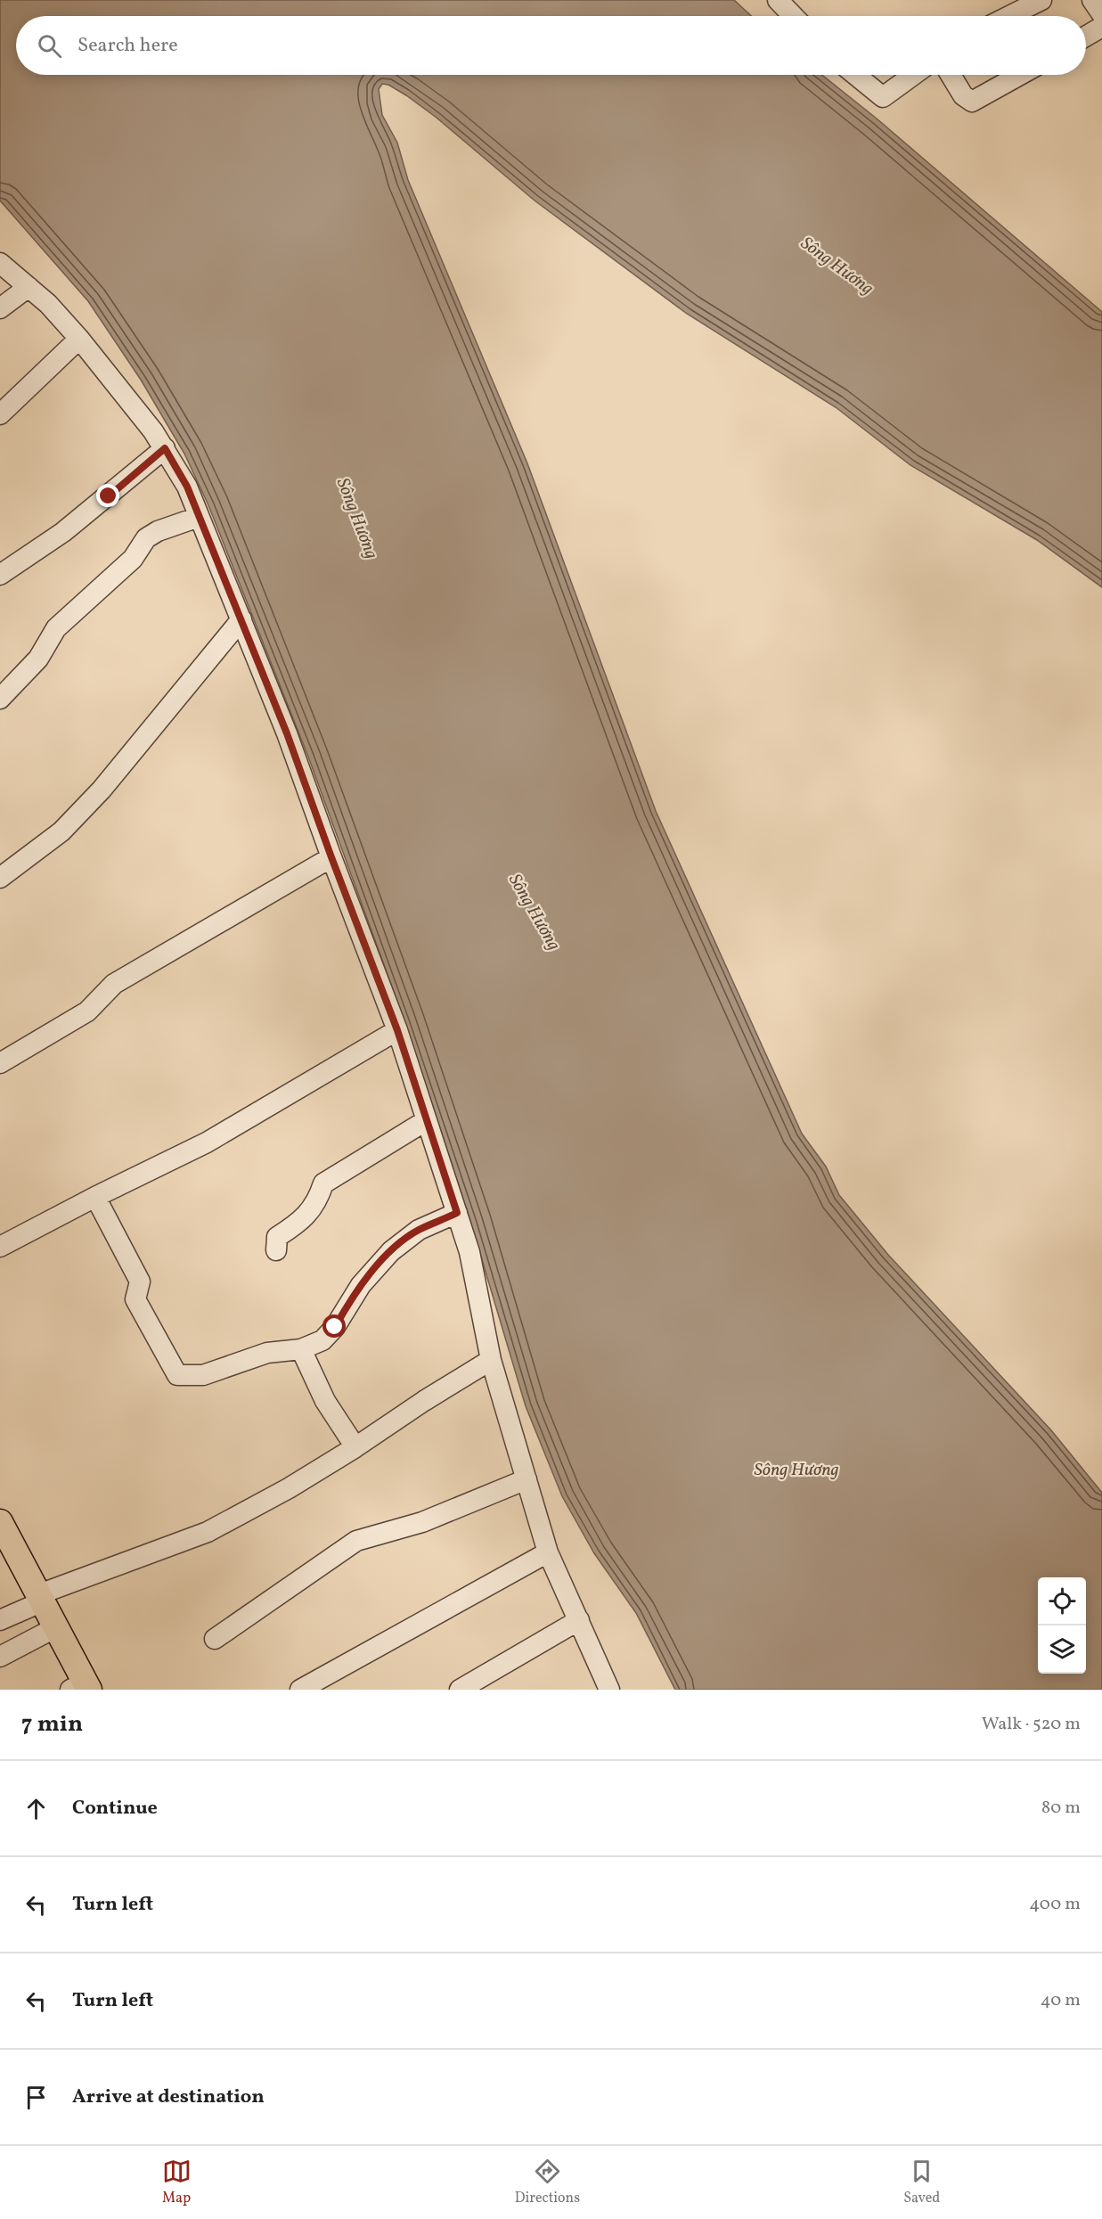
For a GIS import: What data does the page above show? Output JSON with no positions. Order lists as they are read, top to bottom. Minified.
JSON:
{"water":["Sông Hương"],"page":{"search":"Search here","heading":["7 min","Walk · 520 m"],"list":[["Continue","80 m"],["Turn left","400 m"],["Turn left","40 m"],"Arrive at destination"],"nav":["Map","Directions","Saved"]}}
